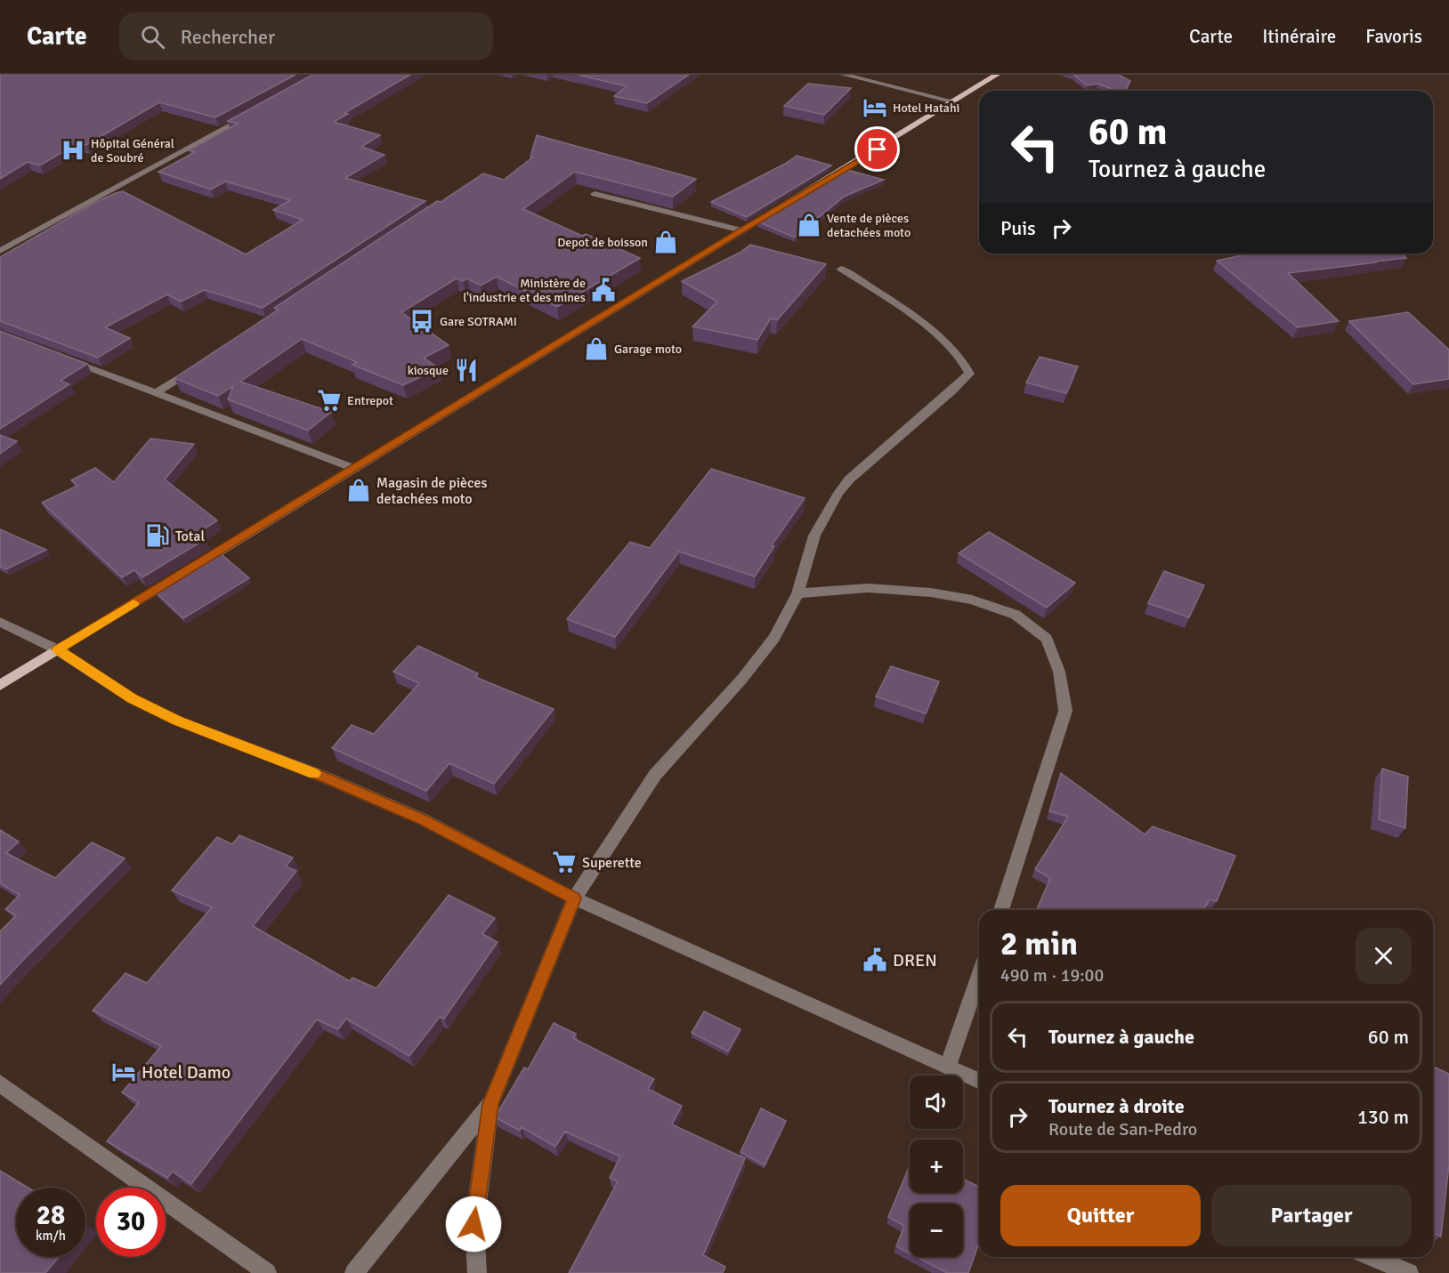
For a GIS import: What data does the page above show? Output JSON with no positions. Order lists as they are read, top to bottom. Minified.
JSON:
{"places":{"hotel":["Hotel Hatahi","Hotel Damo"],"hospital":["Hôpital Général de Soubré"],"shop":["Vente de pièces detachées moto","Depot de boisson","Garage moto","Magasin de pièces detachées moto"],"public building":["Ministère de l'industrie et des mines","DREN"],"bus stop":["Gare SOTRAMI"],"restaurant":["kiosque"],"supermarket":["Entrepot","Superette"],"fuel station":["Total"]},"page":{"header":"Carte","search":"Rechercher","nav":["Carte","Itinéraire","Favoris"],"turn":["60 m","Tournez à gauche"],"then":"Puis","heading":["2 min","490 m · 19:00"],"list":[{"name":"Tournez à gauche","value":"60 m"},{"name":"Tournez à droite","note":"Route de San-Pedro","value":"130 m"}],"map_buttons":["+","−"],"buttons":["Quitter","Partager"],"speed":"28 km/h","limit":"30"}}
